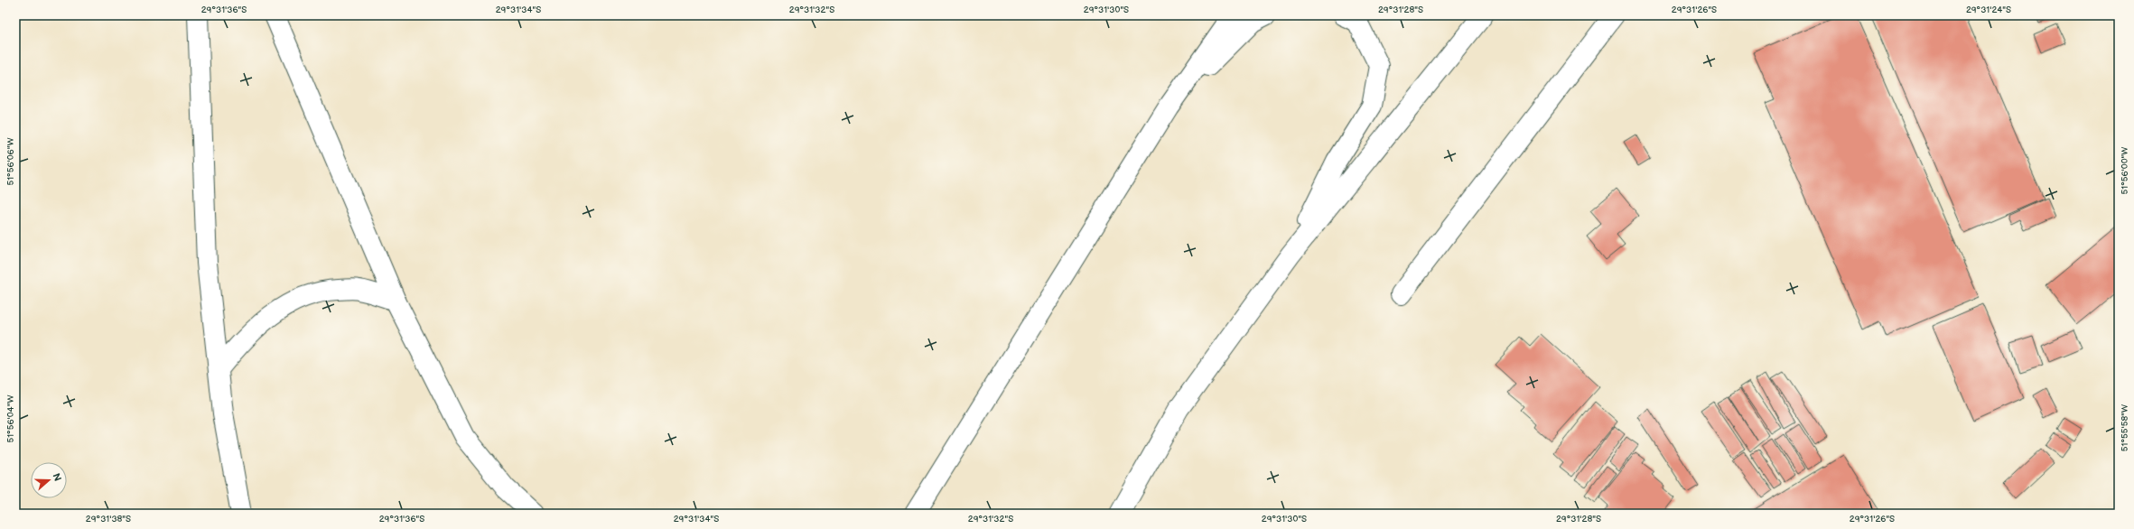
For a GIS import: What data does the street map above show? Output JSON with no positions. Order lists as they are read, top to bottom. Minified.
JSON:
{"north":"right","coordinates":["29°31'36\"S","29°31'34\"S","29°31'32\"S","29°31'30\"S","29°31'28\"S","29°31'26\"S","29°31'24\"S","51°56'06\"W","51°56'00\"W","51°56'04\"W","51°55'58\"W","29°31'38\"S"]}
